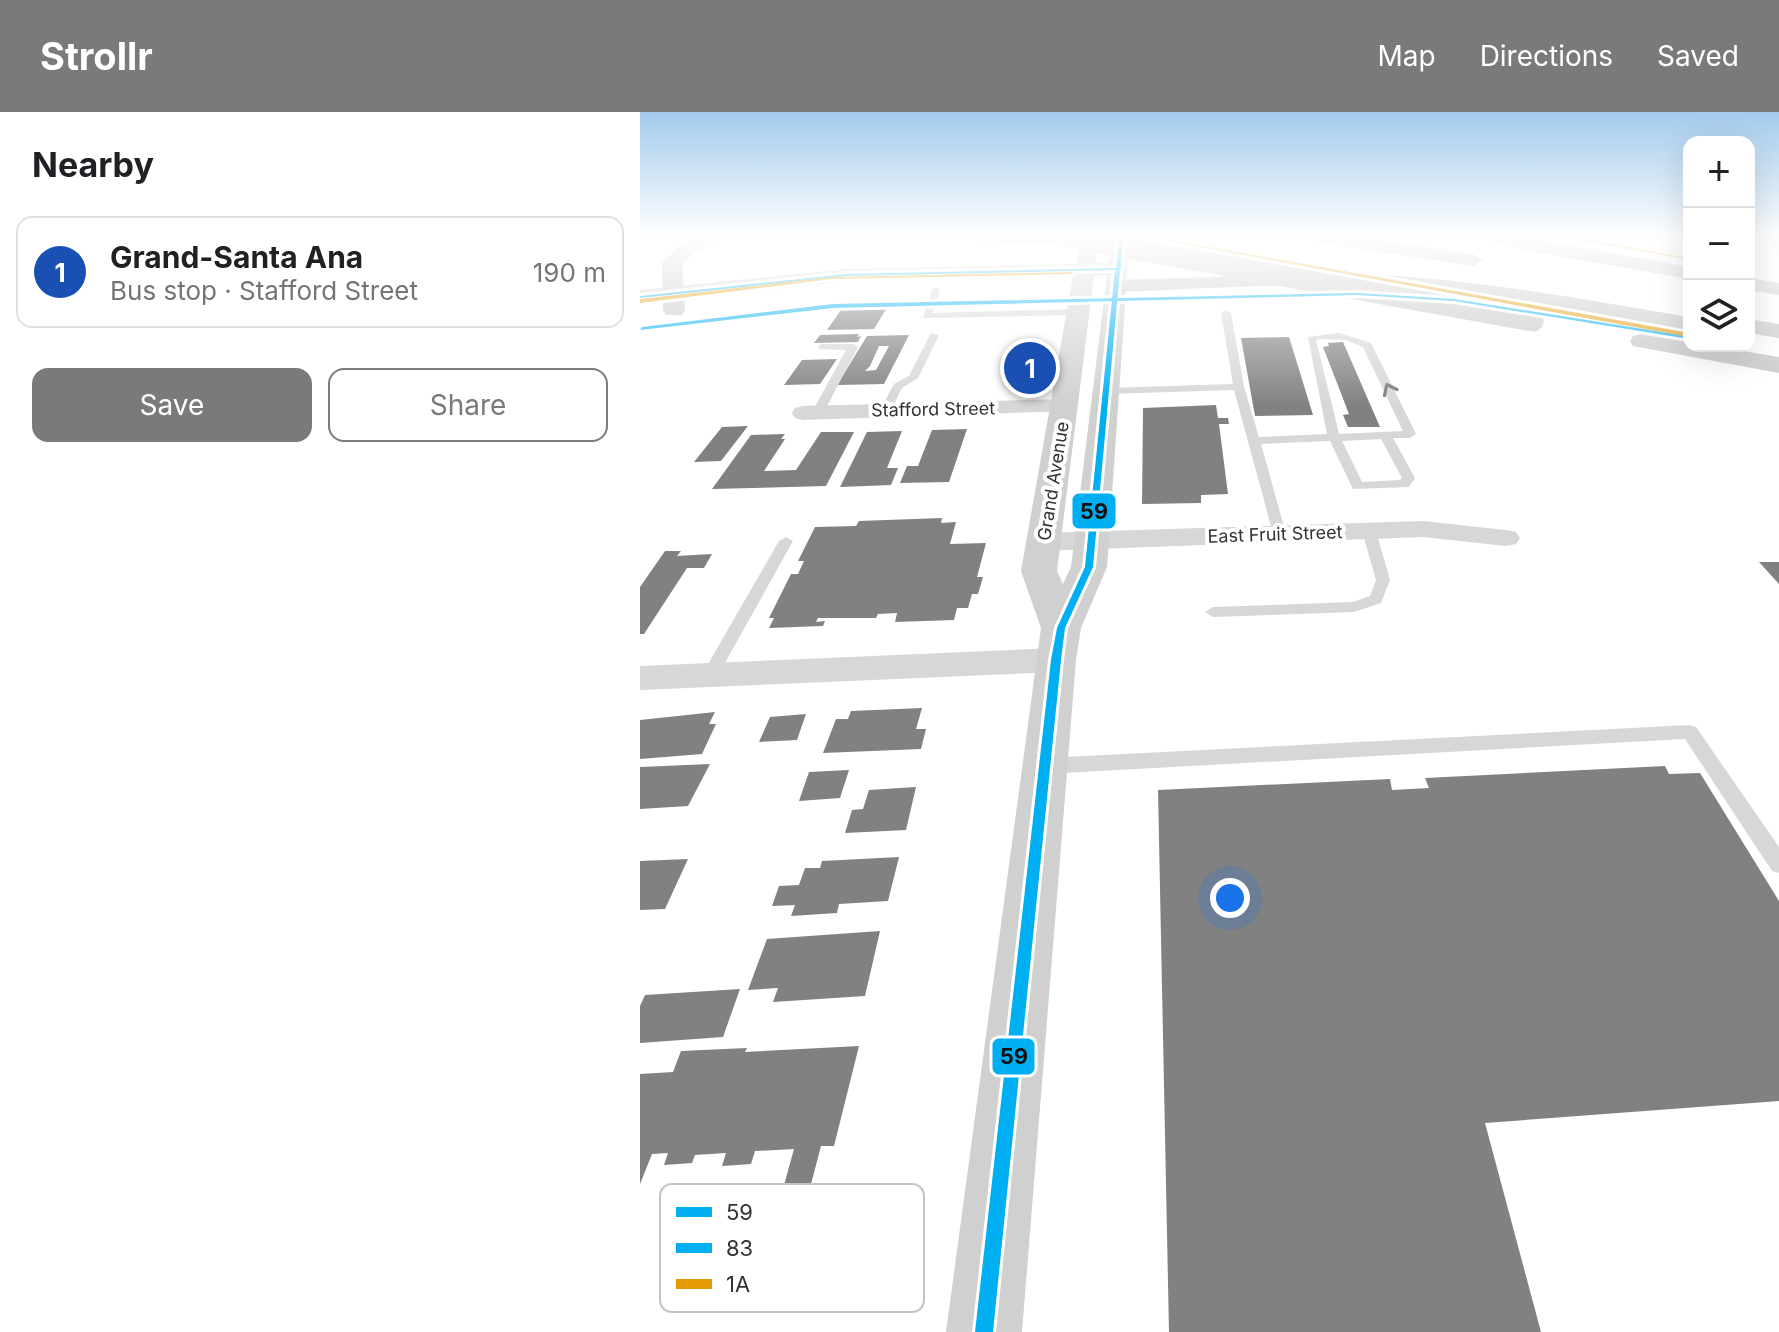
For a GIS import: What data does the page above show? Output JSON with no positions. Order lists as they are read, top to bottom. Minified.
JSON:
{"streets":{"main road":["Grand Avenue"],"street":["Stafford Street","East Fruit Street"]},"crossings":[["Stafford Street","Grand Avenue"],["Grand Avenue","East Fruit Street"]],"lines":["transit line 59","transit line 1A","transit line 83"],"legend":["59","83","1A"],"page":{"header":"Strollr","nav":["Map","Directions","Saved"],"heading":"Nearby","map_buttons":["+","−"],"list":[{"mark":"1","name":"Grand-Santa Ana","note":"Bus stop · Stafford Street","value":"190 m"}],"pins":"1","buttons":["Save","Share"]}}
